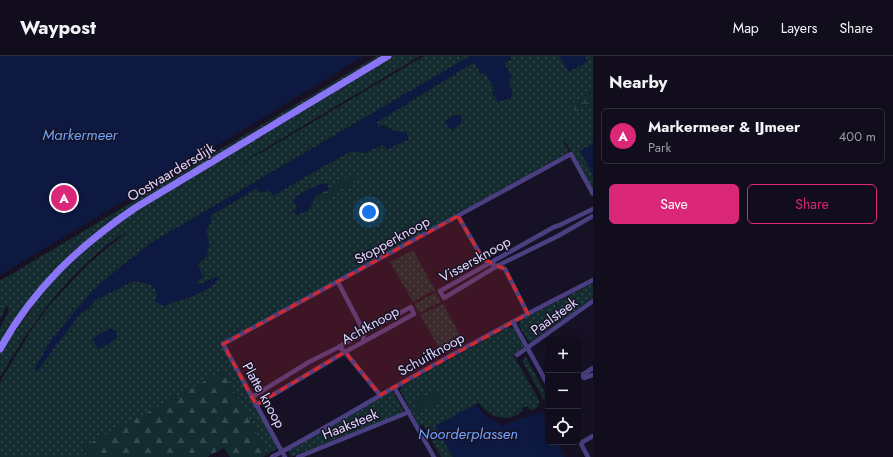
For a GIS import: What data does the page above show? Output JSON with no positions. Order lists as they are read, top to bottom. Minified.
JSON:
{"streets":{"main road":["Oostvaardersdijk"],"street":["Stopperknoop","Vissersknoop","Paalsteek","Achtknoop","Schuifknoop","Platte knoop","Haaksteek"]},"crossings":[["Stopperknoop","Platte knoop"],["Achtknoop","Platte knoop"],["Schuifknoop","Platte knoop"]],"water":["Markermeer","Noorderplassen"],"page":{"header":"Waypost","nav":["Map","Layers","Share"],"heading":"Nearby","list":[{"mark":"A","name":"Markermeer & IJmeer","note":"Park","value":"400 m"}],"buttons":["Save","Share"],"pins":"A","map_buttons":["+","−"]}}
